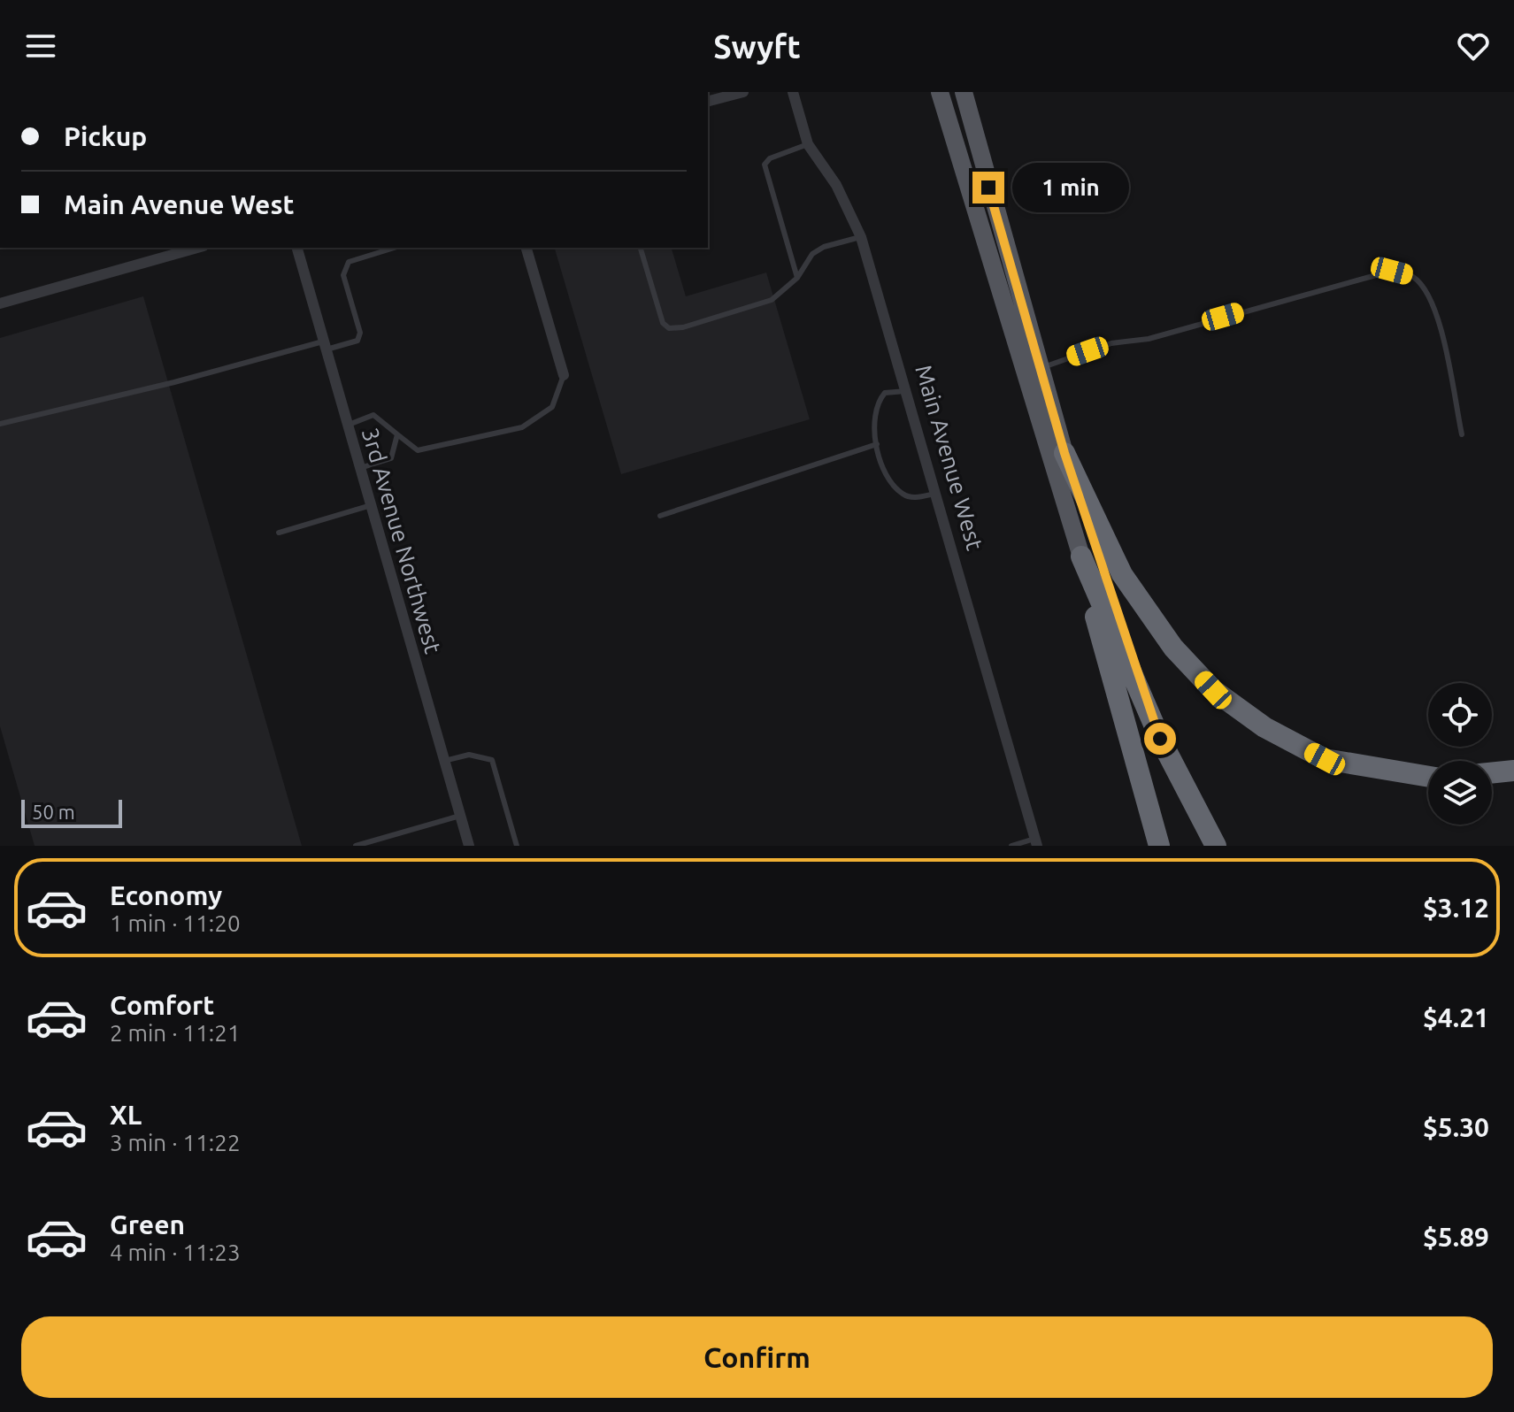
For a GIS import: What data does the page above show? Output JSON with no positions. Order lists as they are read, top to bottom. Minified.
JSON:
{"streets":{"street":["Main Avenue West","3rd Avenue Northwest"]},"scale_bar":"50 m","page":{"header":"Swyft","banner":["Pickup","Main Avenue West"],"bubble":"1 min","scale":"50 m","list":[{"name":"Economy","note":"1 min · 11:20","value":"$3.12"},{"name":"Comfort","note":"2 min · 11:21","value":"$4.21"},{"name":"XL","note":"3 min · 11:22","value":"$5.30"},{"name":"Green","note":"4 min · 11:23","value":"$5.89"}],"buttons":"Confirm"}}
